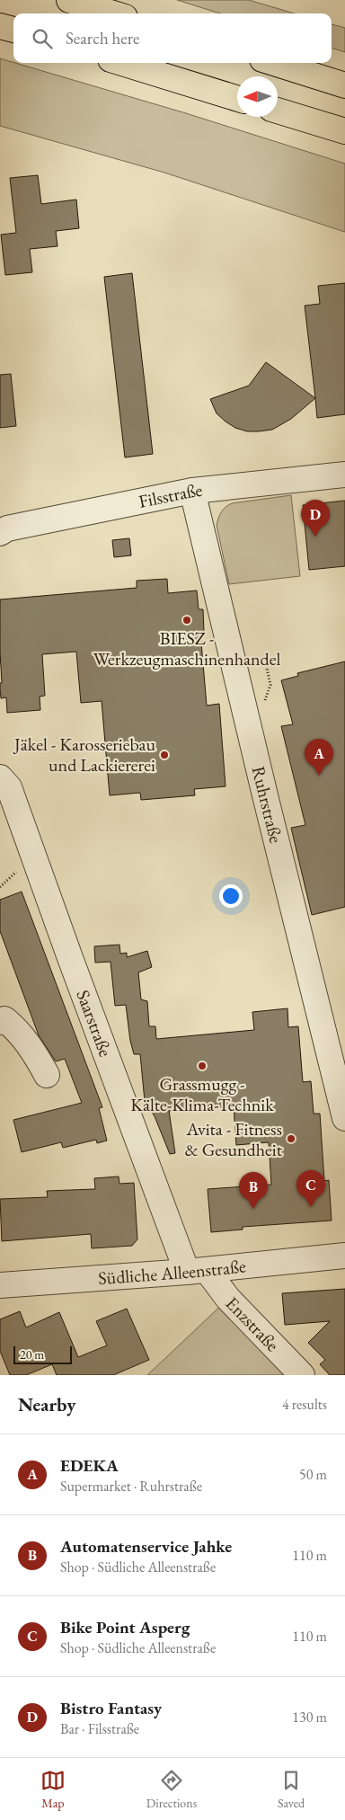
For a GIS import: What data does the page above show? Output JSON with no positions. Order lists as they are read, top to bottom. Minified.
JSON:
{"streets":{"street":["Filsstraße","Ruhrstraße","Saarstraße","Südliche Alleenstraße","Enzstraße"]},"crossings":[["Filsstraße","Ruhrstraße"],["Saarstraße","Südliche Alleenstraße"],["Saarstraße","Enzstraße"],["Südliche Alleenstraße","Enzstraße"]],"places":["BIESZ - Werkzeugmaschinenhandel","Jäkel - Karosseriebau und Lackiererei","Grassmugg - Kälte-Klima-Technik","Avita - Fitness & Gesundheit"],"scale_bar":"20 m","north":"left","page":{"search":"Search here","pins":["D","A","C","B"],"scale":"20 m","heading":["Nearby","4 results"],"list":[{"mark":"A","name":"EDEKA","note":"Supermarket · Ruhrstraße","value":"50 m"},{"mark":"B","name":"Automatenservice Jahke","note":"Shop · Südliche Alleenstraße","value":"110 m"},{"mark":"C","name":"Bike Point Asperg","note":"Shop · Südliche Alleenstraße","value":"110 m"},{"mark":"D","name":"Bistro Fantasy","note":"Bar · Filsstraße","value":"130 m"}],"nav":["Map","Directions","Saved"]}}
